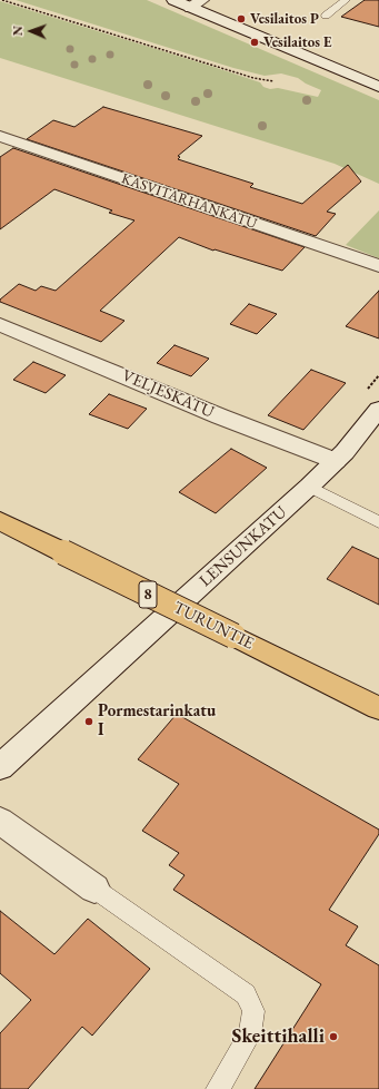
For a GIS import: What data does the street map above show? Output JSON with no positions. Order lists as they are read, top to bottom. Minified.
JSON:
{"streets":{"highway":["8","TURUNTIE"],"street":["KASVITARHANKATU","VELJESKATU","LENSUNKATU"]},"crossings":[["VELJESKATU","LENSUNKATU"]],"places":["Vesilaitos P","Vesilaitos E","Pormestarinkatu I","Skeittihalli"],"north":"left"}
